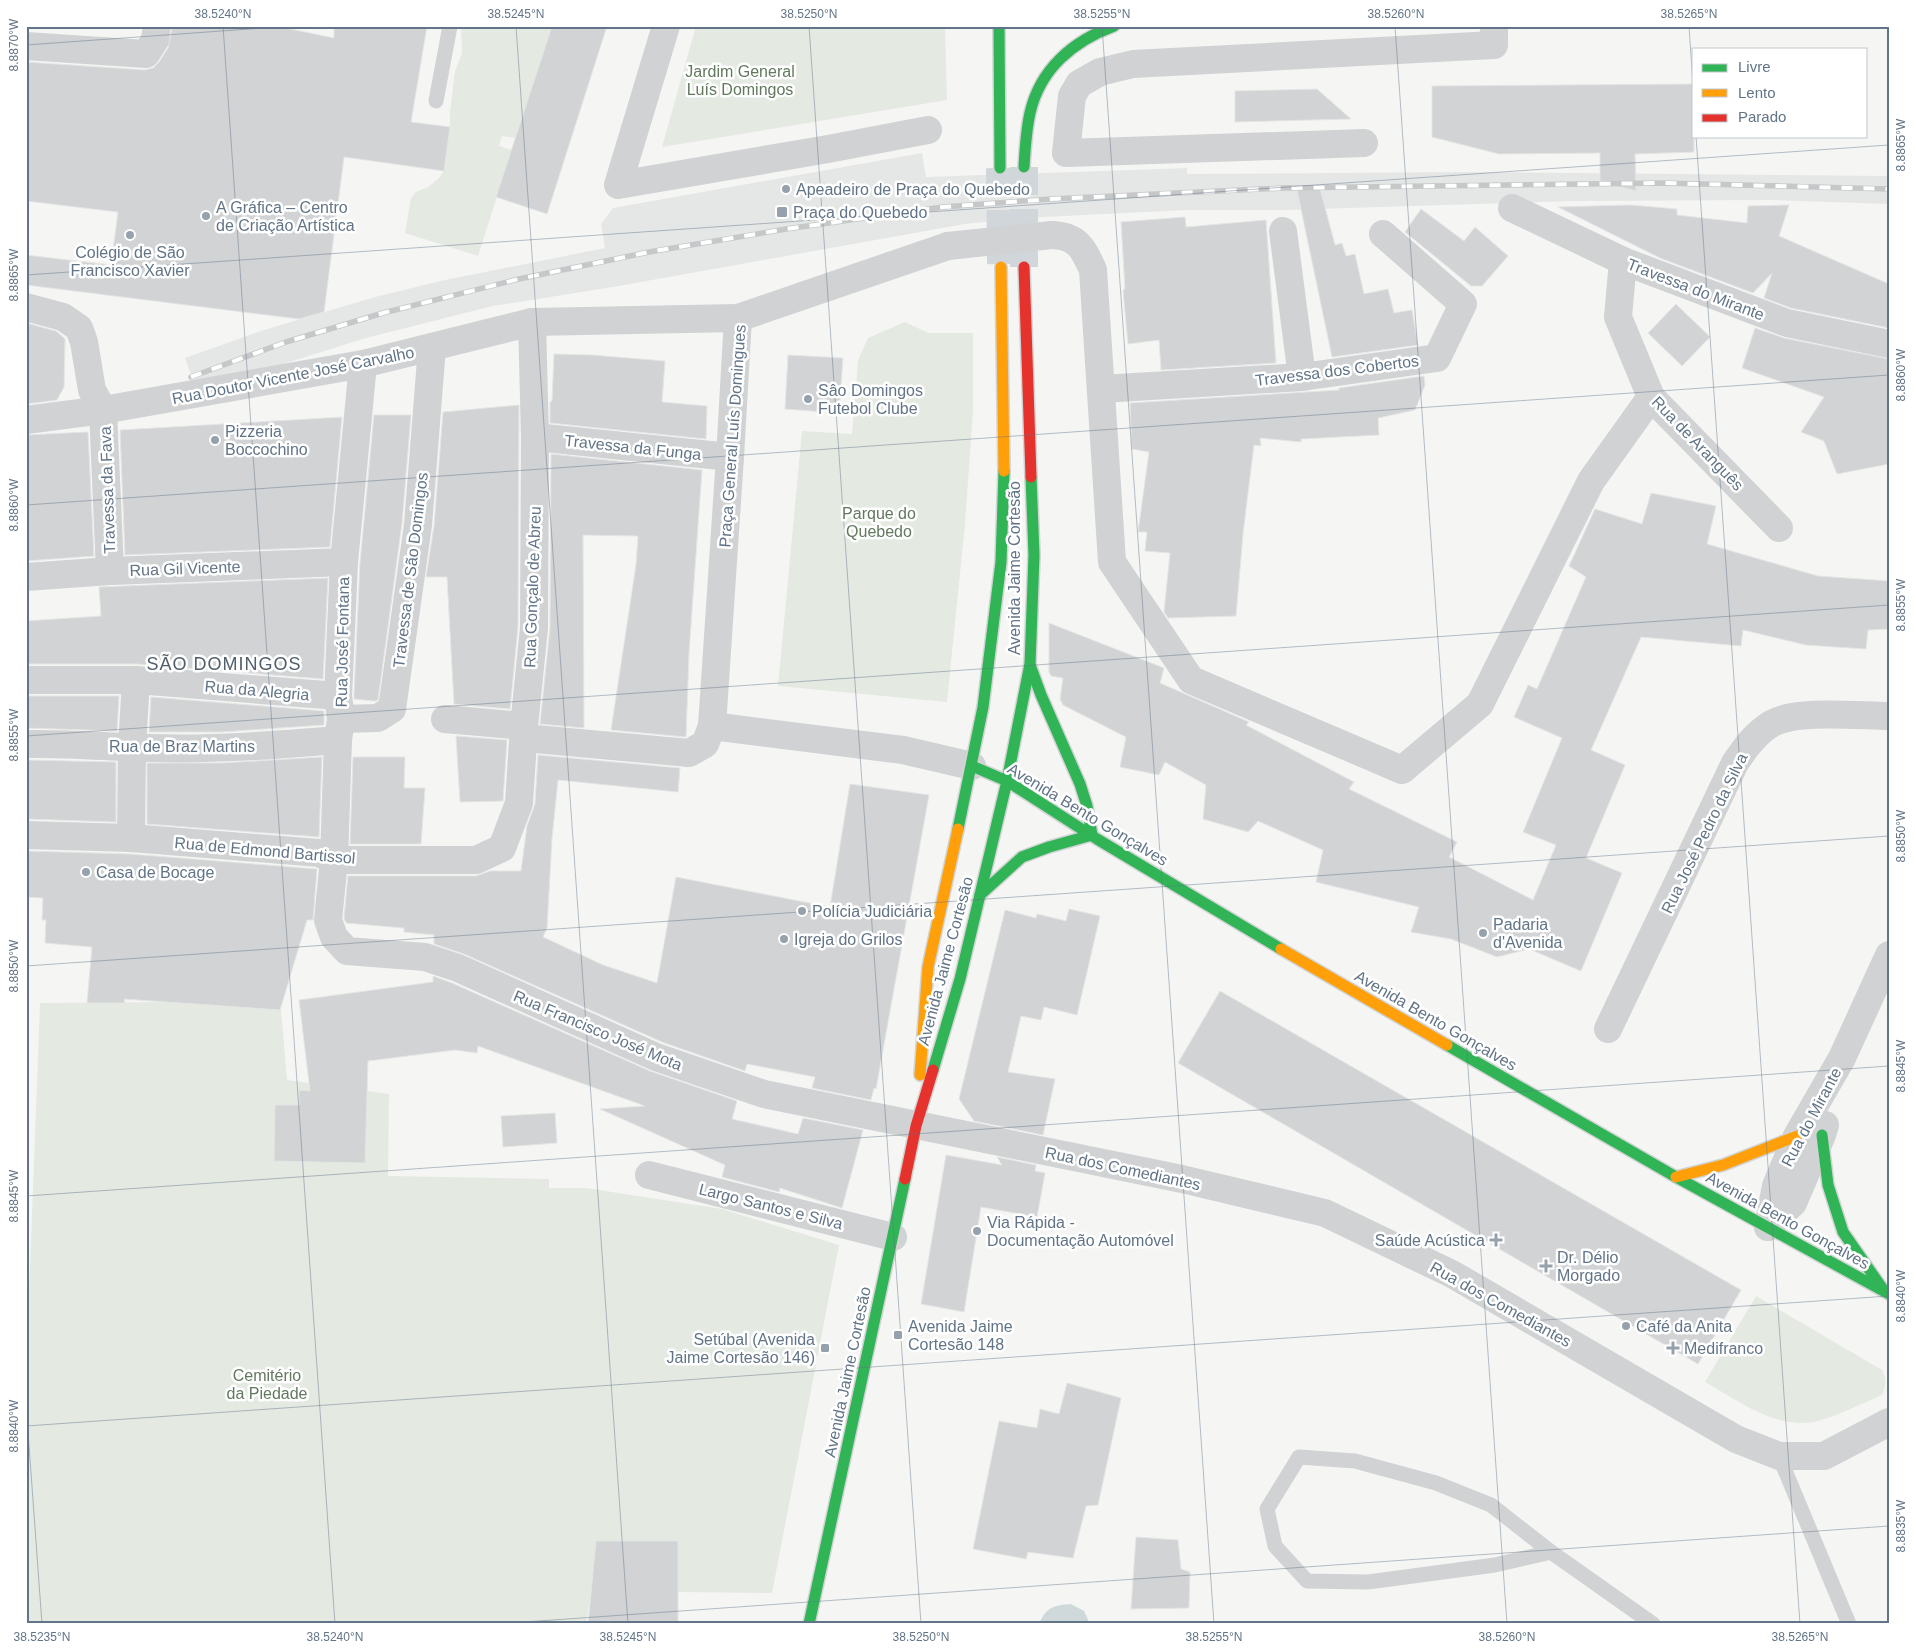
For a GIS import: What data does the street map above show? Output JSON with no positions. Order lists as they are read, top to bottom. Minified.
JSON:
{"streets":{"main road":["Avenida Jaime Cortesão","Avenida Bento Gonçalves"],"street":["Travessa do Mirante","Travessa dos Cobertos","Rua Doutor Vicente José Carvalho","Praça General Luís Domingues","Rua de Aranguês","Travessa da Funga","Travessa da Fava","Rua Gil Vicente","Travessa de São Domingos","Rua Gonçalo de Abreu","Rua José Fontana","Rua da Alegria","Rua de Braz Martins","Rua José Pedro da Silva","Rua de Edmond Bartissol","Rua Francisco José Mota","Rua do Mirante","Rua dos Comediantes","Largo Santos e Silva"]},"crossings":[["Travessa do Mirante","Rua de Aranguês"],["Travessa dos Cobertos","Praça General Luís Domingues"],["Rua Doutor Vicente José Carvalho","Praça General Luís Domingues"],["Rua Doutor Vicente José Carvalho","Travessa da Fava"],["Rua Doutor Vicente José Carvalho","Travessa de São Domingos"],["Rua Doutor Vicente José Carvalho","Rua Gonçalo de Abreu"],["Rua Doutor Vicente José Carvalho","Rua José Fontana"],["Praça General Luís Domingues","Rua de Aranguês"],["Praça General Luís Domingues","Travessa da Funga"],["Travessa da Funga","Rua Gonçalo de Abreu"],["Travessa da Fava","Rua Gil Vicente"],["Rua Gil Vicente","Rua José Fontana"],["Avenida Jaime Cortesão","Avenida Bento Gonçalves"],["Avenida Jaime Cortesão","Rua Francisco José Mota"],["Avenida Jaime Cortesão","Rua dos Comediantes"],["Avenida Jaime Cortesão","Largo Santos e Silva"],["Travessa de São Domingos","Rua José Fontana"],["Travessa de São Domingos","Rua da Alegria"],["Travessa de São Domingos","Rua de Braz Martins"],["Rua Gonçalo de Abreu","Rua de Edmond Bartissol"],["Rua José Fontana","Rua da Alegria"],["Rua José Fontana","Rua de Braz Martins"],["Rua José Fontana","Rua de Edmond Bartissol"],["Rua José Fontana","Rua Francisco José Mota"],["Rua da Alegria","Rua de Braz Martins"],["Avenida Bento Gonçalves","Rua do Mirante"],["Rua Francisco José Mota","Rua dos Comediantes"]],"districts":["SÃO DOMINGOS"],"parks":["Jardim General Luís Domingos","Parque do Quebedo","Cemitério da Piedade"],"places":{"other":["Apeadeiro de Praça do Quebedo","A Gráfica – Centro de Criação Artística","Colégio de São Francisco Xavier","Sâo Domingos Futebol Clube","Pizzeria Boccochino","Casa de Bocage","Polícia Judiciária","Padaria d'Avenida","Igreja do Grilos","Via Rápida - Documentação Automóvel","Café da Anita"],"transit":["Praça do Quebedo","Avenida Jaime Cortesão 148","Setúbal (Avenida Jaime Cortesão 146)"],"health":["Saúde Acústica","Dr. Délio Morgado","Medifranco"]},"legend":["Livre","Lento","Parado"],"coordinates":["38.5240°N","38.5245°N","38.5250°N","38.5255°N","38.5260°N","38.5265°N","8.8870°W","8.8865°W","8.8860°W","8.8855°W","8.8850°W","8.8845°W","8.8840°W","8.8835°W","38.5235°N"]}
